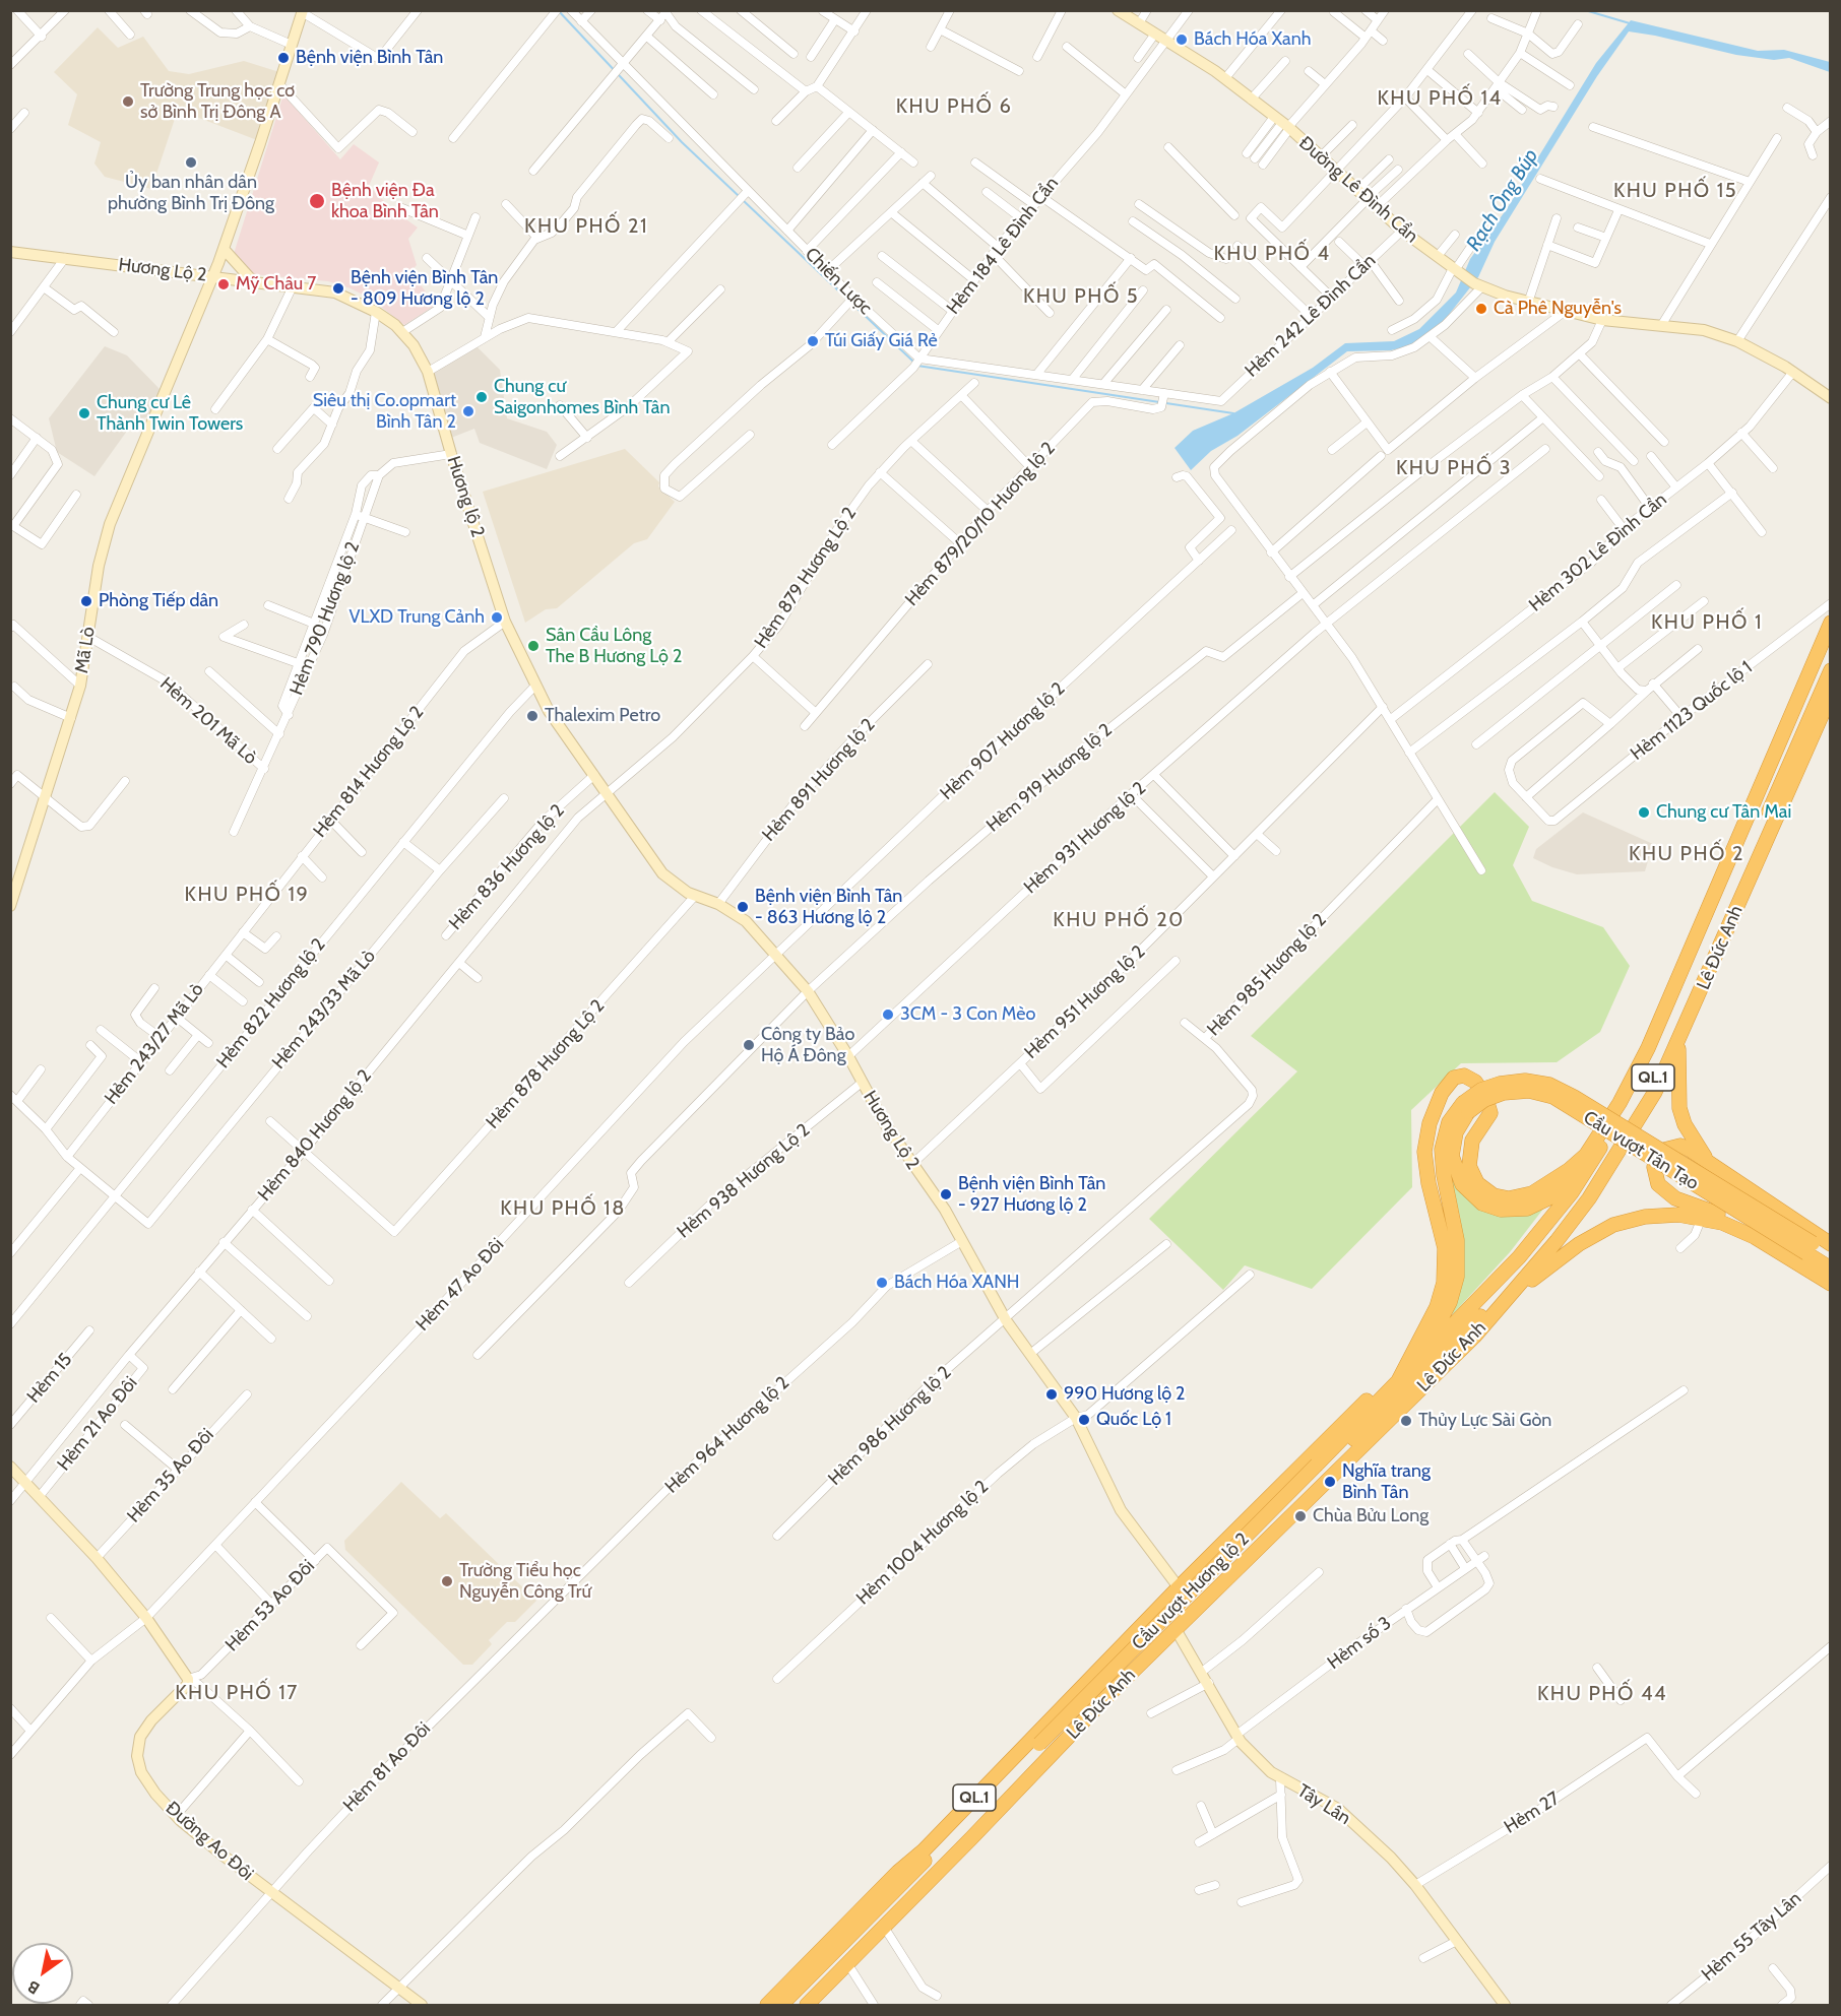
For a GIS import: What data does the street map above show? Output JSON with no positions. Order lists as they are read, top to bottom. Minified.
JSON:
{"streets":{"highway":["Lê Đức Anh","QL.1","Cầu vượt Hương lộ 2"],"main road":["Đường Lê Đình Cẩn","Hương Lộ 2","Hương lộ 2","Mã Lò","Tây Lân","Đường Ao Đôi"],"street":["Hẻm 184 Lê Đình Cẩn","Chiến Lược","Hẻm 242 Lê Đình Cẩn","Hẻm 879/20/10 Hương lộ 2","Hẻm 302 Lê Đình Cẩn","Hẻm 879 Hương Lộ 2","Hẻm 790 Hương lộ 2","Hẻm 1123 Quốc lộ 1","Hẻm 201 Mã Lò","Hẻm 907 Hương lộ 2","Hẻm 814 Hương Lộ 2","Hẻm 919 Hương lộ 2","Hẻm 891 Hương lộ 2","Hẻm 931 Hương lộ 2","Hẻm 836 Hương lộ 2","Hẻm 985 Hương lộ 2","Hẻm 951 Hương lộ 2","Hẻm 822 Hương lộ 2","Hẻm 243/33 Mã Lò","Hẻm 243/27 Mã Lò","Hẻm 878 Hương Lộ 2","Hẻm 840 Hương lộ 2","Hẻm 938 Hương Lộ 2","Hẻm 47 Ao Đôi","Hẻm 15","Hẻm 21 Ao Đôi","Hẻm 986 Hương lộ 2","Hẻm 964 Hương lộ 2","Hẻm 35 Ao Đôi","Hẻm 1004 Hương lộ 2","Hẻm 53 Ao Đôi","Hẻm số 3","Hẻm 81 Ao Đôi","Hẻm 27","Hẻm 55 Tây Lân"]},"crossings":[["Đường Lê Đình Cẩn","Hẻm 184 Lê Đình Cẩn"],["Đường Lê Đình Cẩn","Hẻm 242 Lê Đình Cẩn"],["Đường Lê Đình Cẩn","Hẻm 302 Lê Đình Cẩn"],["Hẻm 184 Lê Đình Cẩn","Chiến Lược"],["Hương Lộ 2","Hương lộ 2"],["Hương Lộ 2","Hẻm 879 Hương Lộ 2"],["Hương Lộ 2","Mã Lò"],["Hương Lộ 2","Hẻm 907 Hương lộ 2"],["Hương Lộ 2","Hẻm 814 Hương Lộ 2"],["Hương Lộ 2","Hẻm 919 Hương lộ 2"],["Hương Lộ 2","Hẻm 891 Hương lộ 2"],["Hương Lộ 2","Hẻm 931 Hương lộ 2"],["Hương Lộ 2","Hẻm 836 Hương lộ 2"],["Hương Lộ 2","Lê Đức Anh"],["Hương Lộ 2","Hẻm 985 Hương lộ 2"],["Hương Lộ 2","Hẻm 951 Hương lộ 2"],["Hương Lộ 2","Hẻm 822 Hương lộ 2"],["Hương Lộ 2","Hẻm 878 Hương Lộ 2"],["Hương Lộ 2","Hẻm 840 Hương lộ 2"],["Hương Lộ 2","Hẻm 938 Hương Lộ 2"],["Hương Lộ 2","Hẻm 47 Ao Đôi"],["Hương Lộ 2","Hẻm 986 Hương lộ 2"],["Hương Lộ 2","Hẻm 964 Hương lộ 2"],["Hương Lộ 2","Hẻm 1004 Hương lộ 2"],["Hẻm 242 Lê Đình Cẩn","Hẻm 879/20/10 Hương lộ 2"],["Hương lộ 2","Hẻm 814 Hương Lộ 2"],["Hẻm 879 Hương Lộ 2","Hẻm 840 Hương lộ 2"],["Hẻm 790 Hương lộ 2","Hẻm 201 Mã Lò"],["Mã Lò","Hẻm 201 Mã Lò"],["Hẻm 907 Hương lộ 2","Hẻm 47 Ao Đôi"],["Hẻm 814 Hương Lộ 2","Hẻm 243/27 Mã Lò"],["Lê Đức Anh","Cầu vượt Hương lộ 2"],["Lê Đức Anh","Tây Lân"],["Hẻm 985 Hương lộ 2","Hẻm 986 Hương lộ 2"],["Hẻm 822 Hương lộ 2","Hẻm 243/33 Mã Lò"],["Hẻm 878 Hương Lộ 2","Hẻm 840 Hương lộ 2"],["Hẻm 840 Hương lộ 2","Hẻm 21 Ao Đôi"],["Hẻm 964 Hương lộ 2","Hẻm 81 Ao Đôi"],["Hẻm 53 Ao Đôi","Đường Ao Đôi"],["Hẻm số 3","Tây Lân"],["Hẻm 81 Ao Đôi","Đường Ao Đôi"],["Tây Lân","Hẻm 27"]],"districts":["KHU PHỐ 14","KHU PHỐ 6","KHU PHỐ 15","KHU PHỐ 21","KHU PHỐ 4","KHU PHỐ 5","KHU PHỐ 3","KHU PHỐ 1","KHU PHỐ 2","KHU PHỐ 19","KHU PHỐ 20","KHU PHỐ 18","KHU PHỐ 17","KHU PHỐ 44"],"water":["Rạch Ông Búp"],"places":["Bách Hóa Xanh","Bệnh viện Bình Tân","Trường Trung học cơ sở Bình Trị Đông A","Ủy ban nhân dân phường Bình Trị Đông","Bệnh viện Đa khoa Bình Tân","Mỹ Châu 7","Bệnh viện Bình Tân - 809 Hương lộ 2","Cà Phê Nguyễn's","Túi Giấy Giá Rẻ","Chung cư Saigonhomes Bình Tân","Siêu thị Co.opmart Bình Tân 2","Chung cư Lê Thành Twin Towers","Phòng Tiếp dân","VLXD Trung Cảnh","Sân Cầu Lông The B Hương Lộ 2","Thalexim Petro","Chung cư Tân Mai","Bệnh viện Bình Tân - 863 Hương lộ 2","3CM - 3 Con Mèo","Công ty Bảo Hộ Á Đông","Bệnh viện Bình Tân - 927 Hương lộ 2","Bách Hóa XANH","990 Hương lộ 2","Quốc Lộ 1","Thủy Lực Sài Gòn","Nghĩa trang Bình Tân","Chùa Bửu Long","Trường Tiểu học Nguyễn Công Trứ"],"north":"bottom left"}
